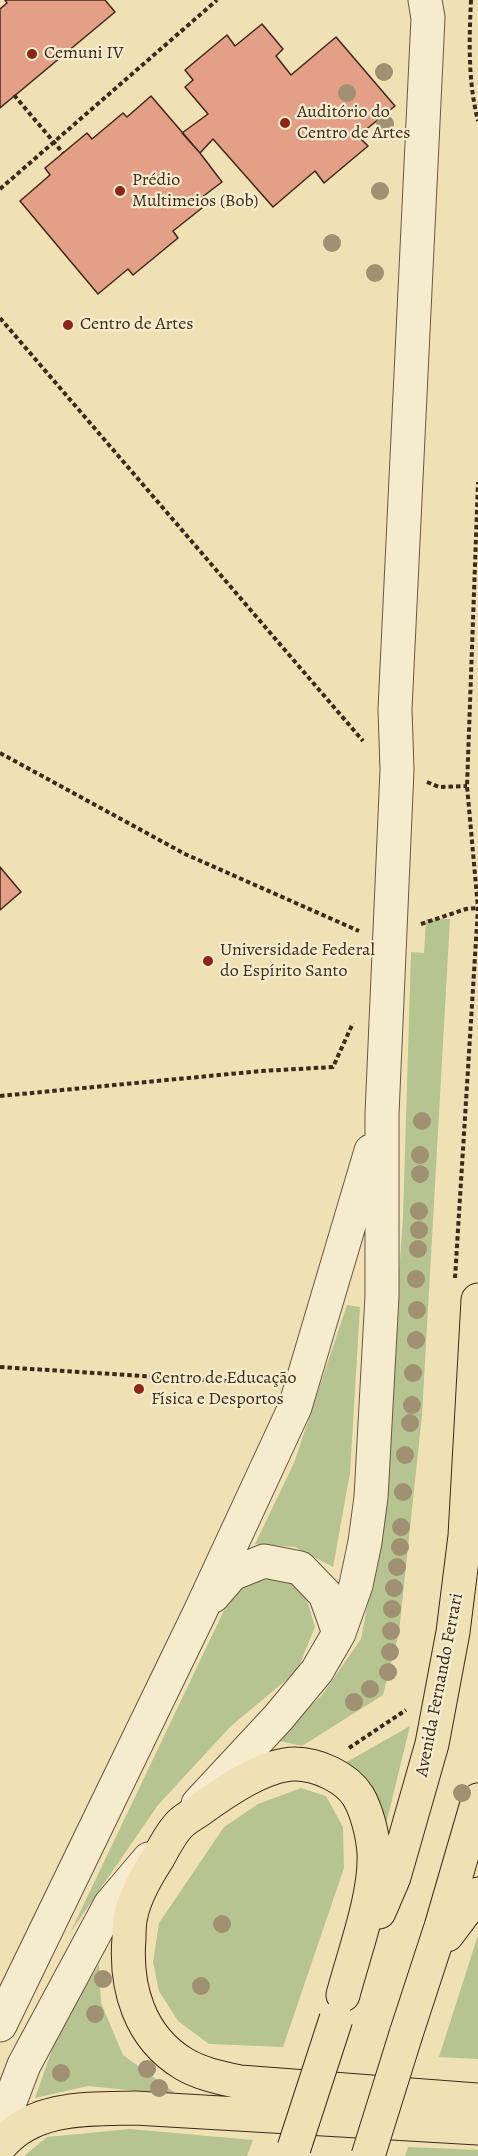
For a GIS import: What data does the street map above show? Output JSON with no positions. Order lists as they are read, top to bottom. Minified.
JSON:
{"streets":{"main road":["Avenida Fernando Ferrari"]},"places":["Cemuni IV","Auditório do Centro de Artes","Prédio Multimeios (Bob)","Centro de Artes","Universidade Federal do Espírito Santo","Centro de Educação Física e Desportos"]}
